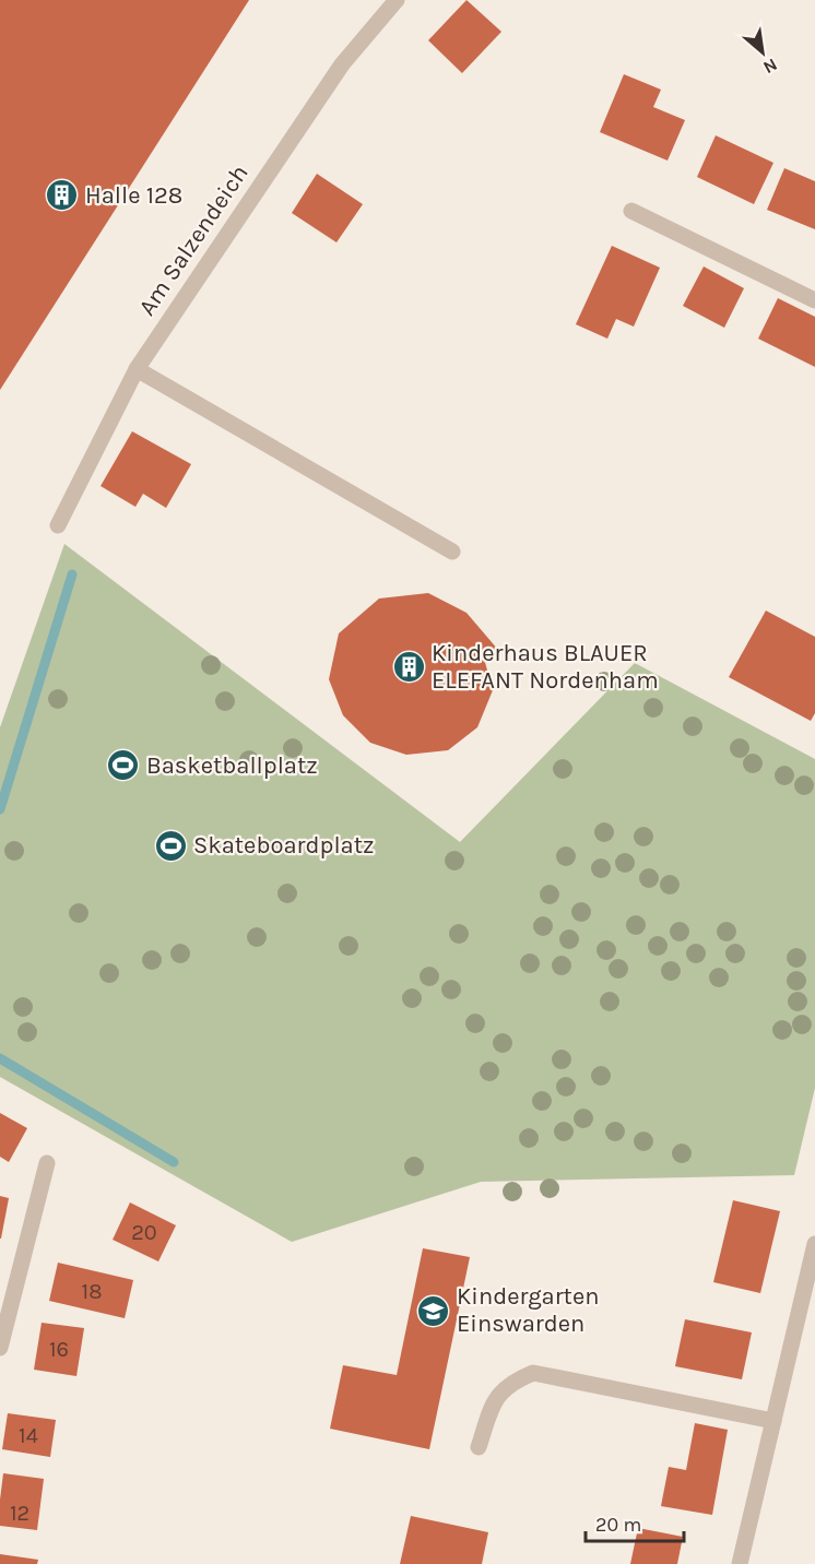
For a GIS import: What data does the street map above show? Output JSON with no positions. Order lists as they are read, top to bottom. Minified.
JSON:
{"streets":{"street":["Am Salzendeich"]},"places":{"building":["Halle 128","Kinderhaus BLAUER ELEFANT Nordenham"],"sports":["Basketballplatz","Skateboardplatz"],"school or university":["Kindergarten Einswarden"]},"house_numbers":["20","18","16","14","12"],"scale_bar":"20 m","north":"bottom right"}
